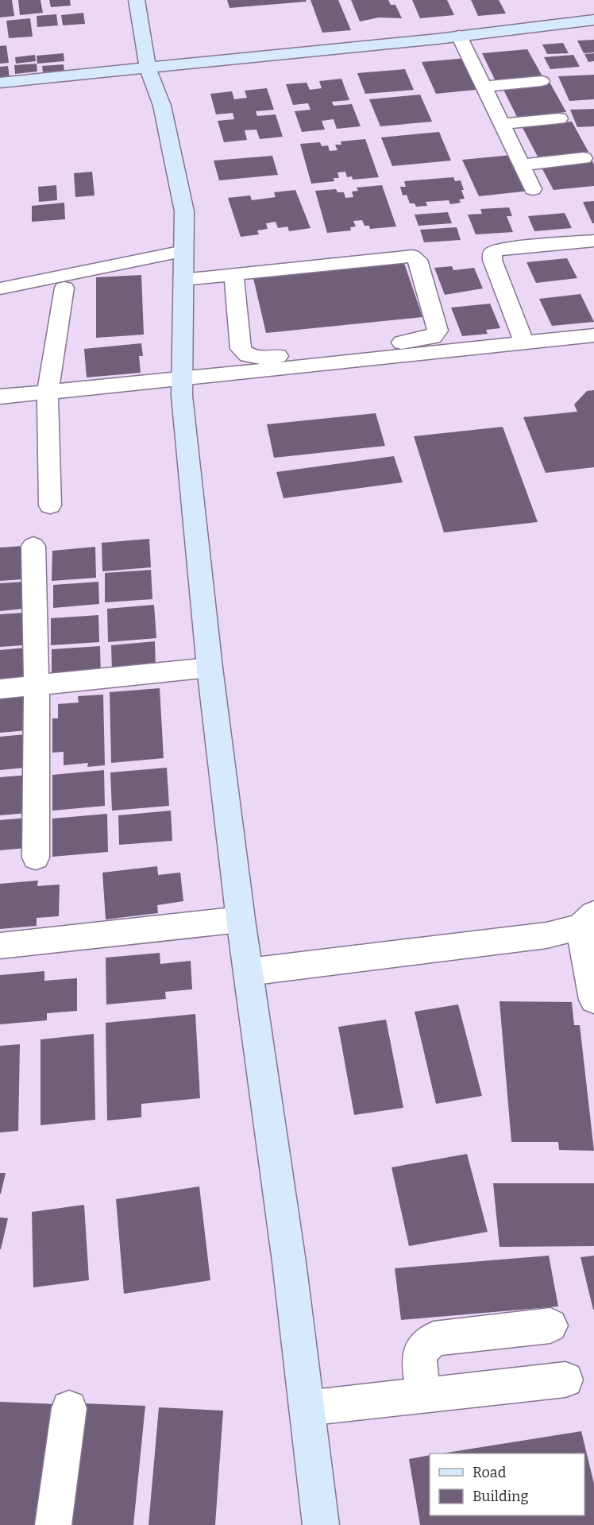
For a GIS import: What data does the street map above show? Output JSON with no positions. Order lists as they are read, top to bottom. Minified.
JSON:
{"legend":["Road","Building"]}
